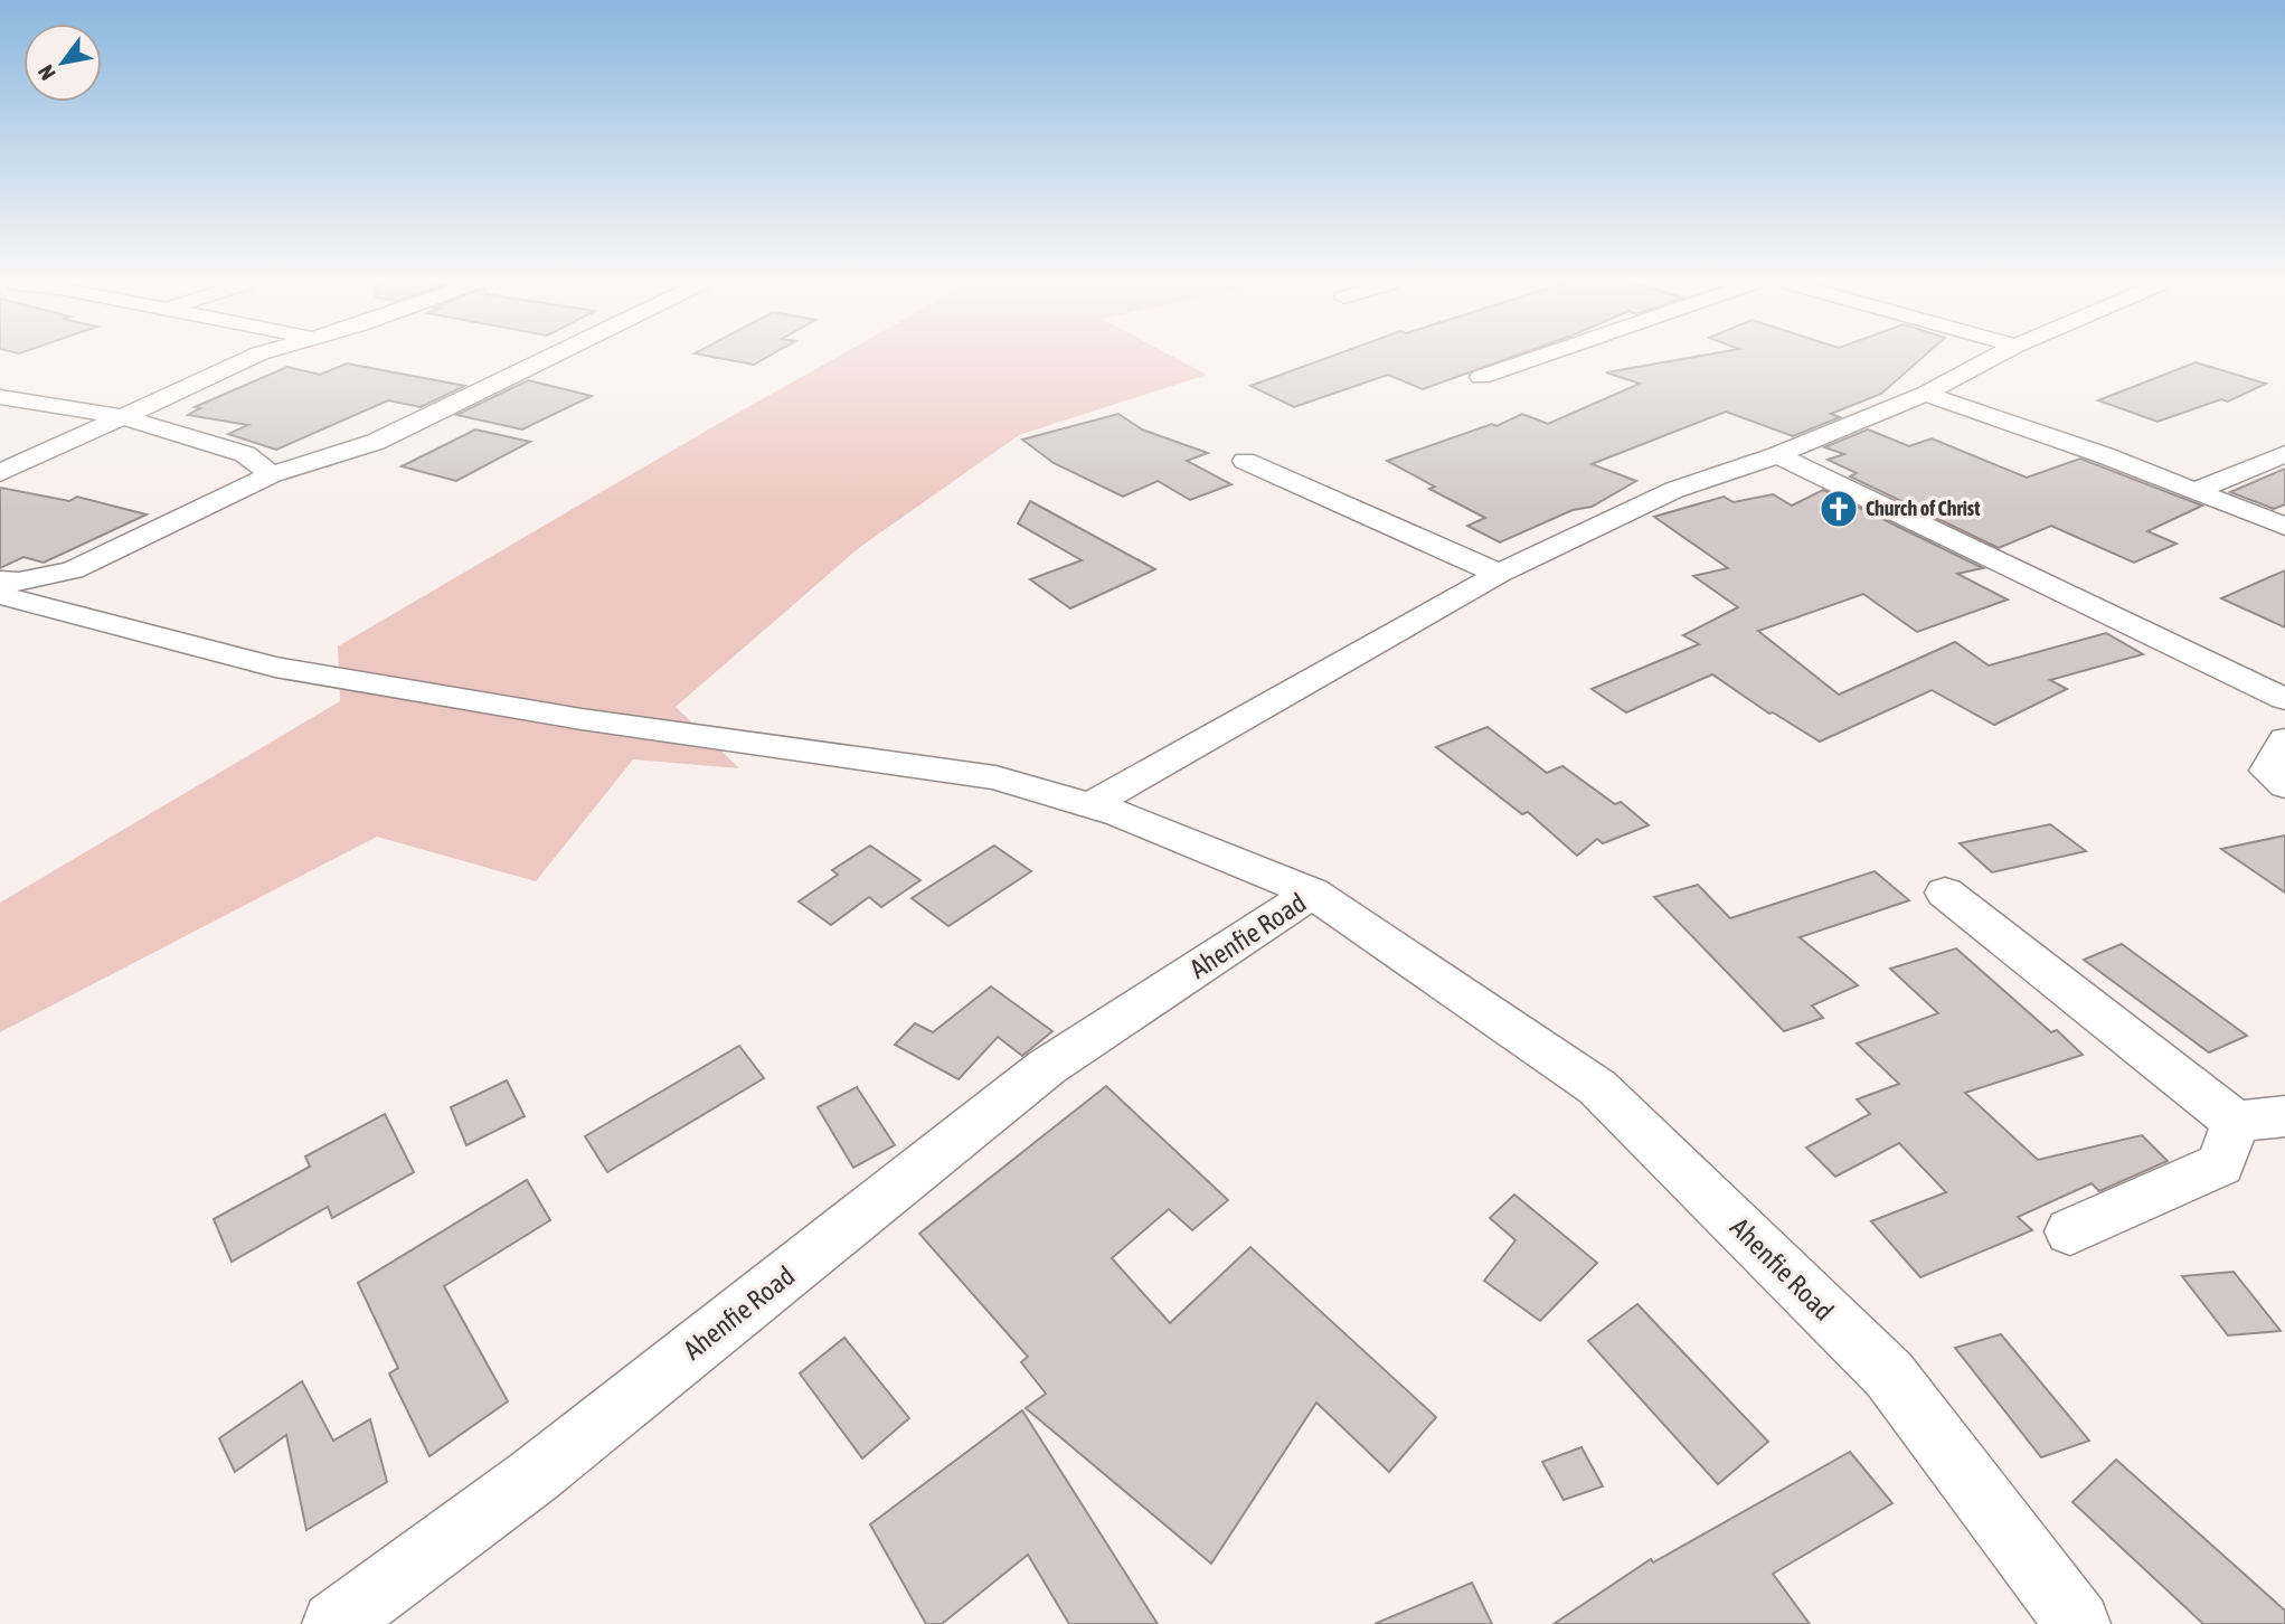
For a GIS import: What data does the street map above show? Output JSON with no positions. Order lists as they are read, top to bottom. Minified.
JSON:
{"streets":{"street":["Ahenfie Road"]},"places":{"church":["Church of Christ"]},"north":"bottom left"}
